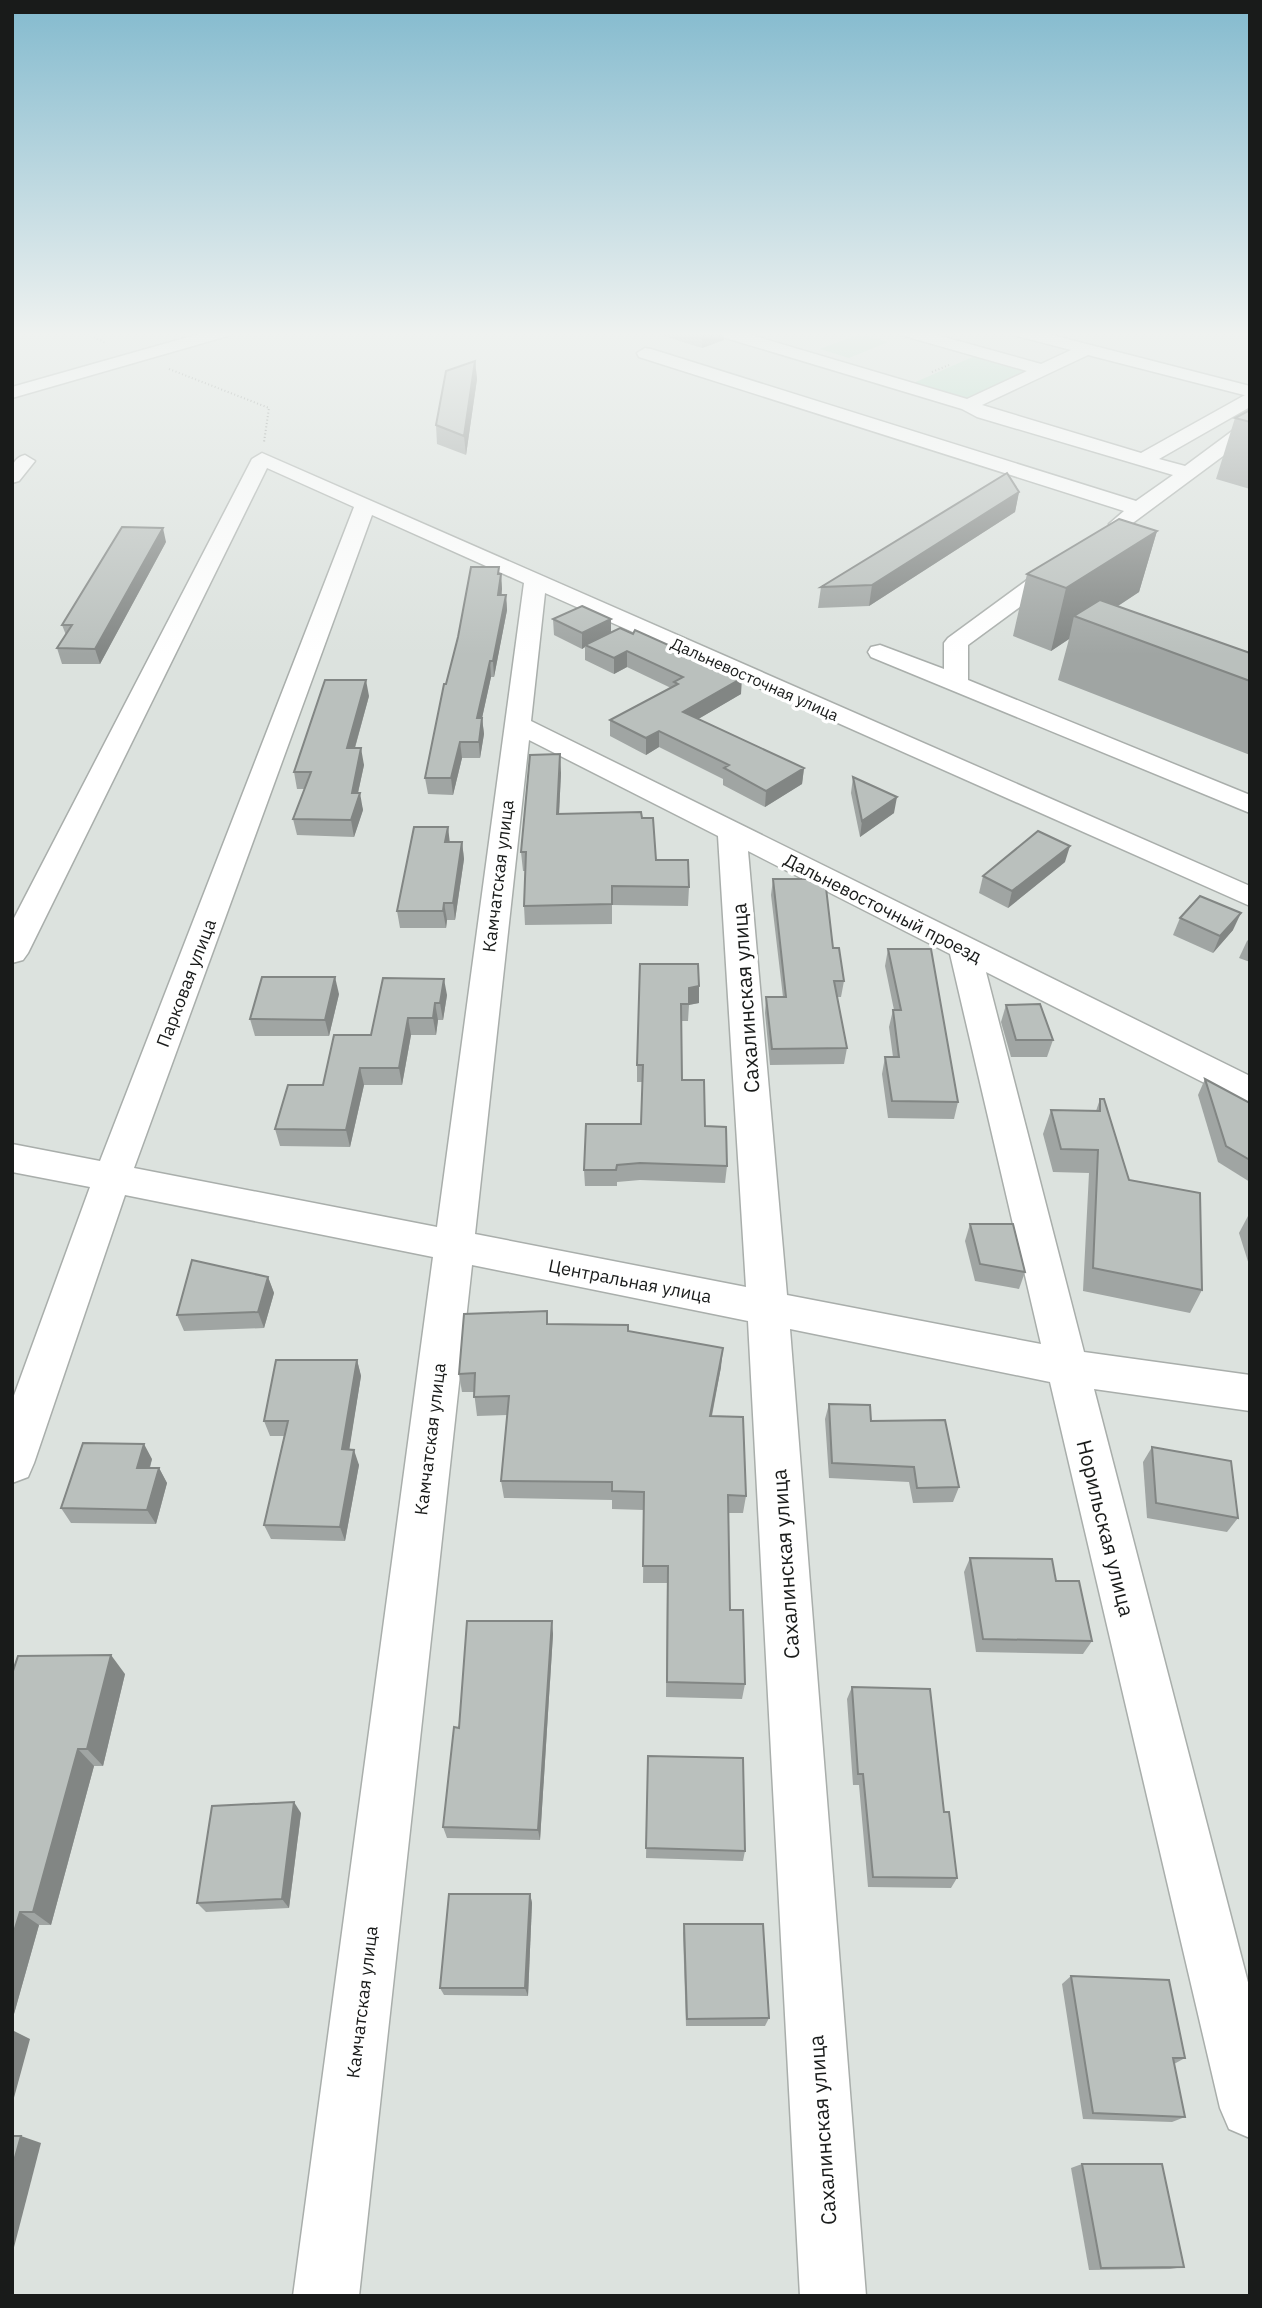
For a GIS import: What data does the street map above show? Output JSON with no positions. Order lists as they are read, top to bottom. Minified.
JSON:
{"streets":{"street":["Дальневосточная улица","Камчатская улица","Дальневосточный проезд","Парковая улица","Сахалинская улица","Центральная улица","Норильская улица"]},"crossings":[["Дальневосточная улица","Камчатская улица"],["Дальневосточная улица","Парковая улица"],["Камчатская улица","Дальневосточный проезд"],["Камчатская улица","Центральная улица"],["Дальневосточный проезд","Сахалинская улица"],["Дальневосточный проезд","Норильская улица"],["Парковая улица","Центральная улица"],["Сахалинская улица","Центральная улица"],["Центральная улица","Норильская улица"]]}
